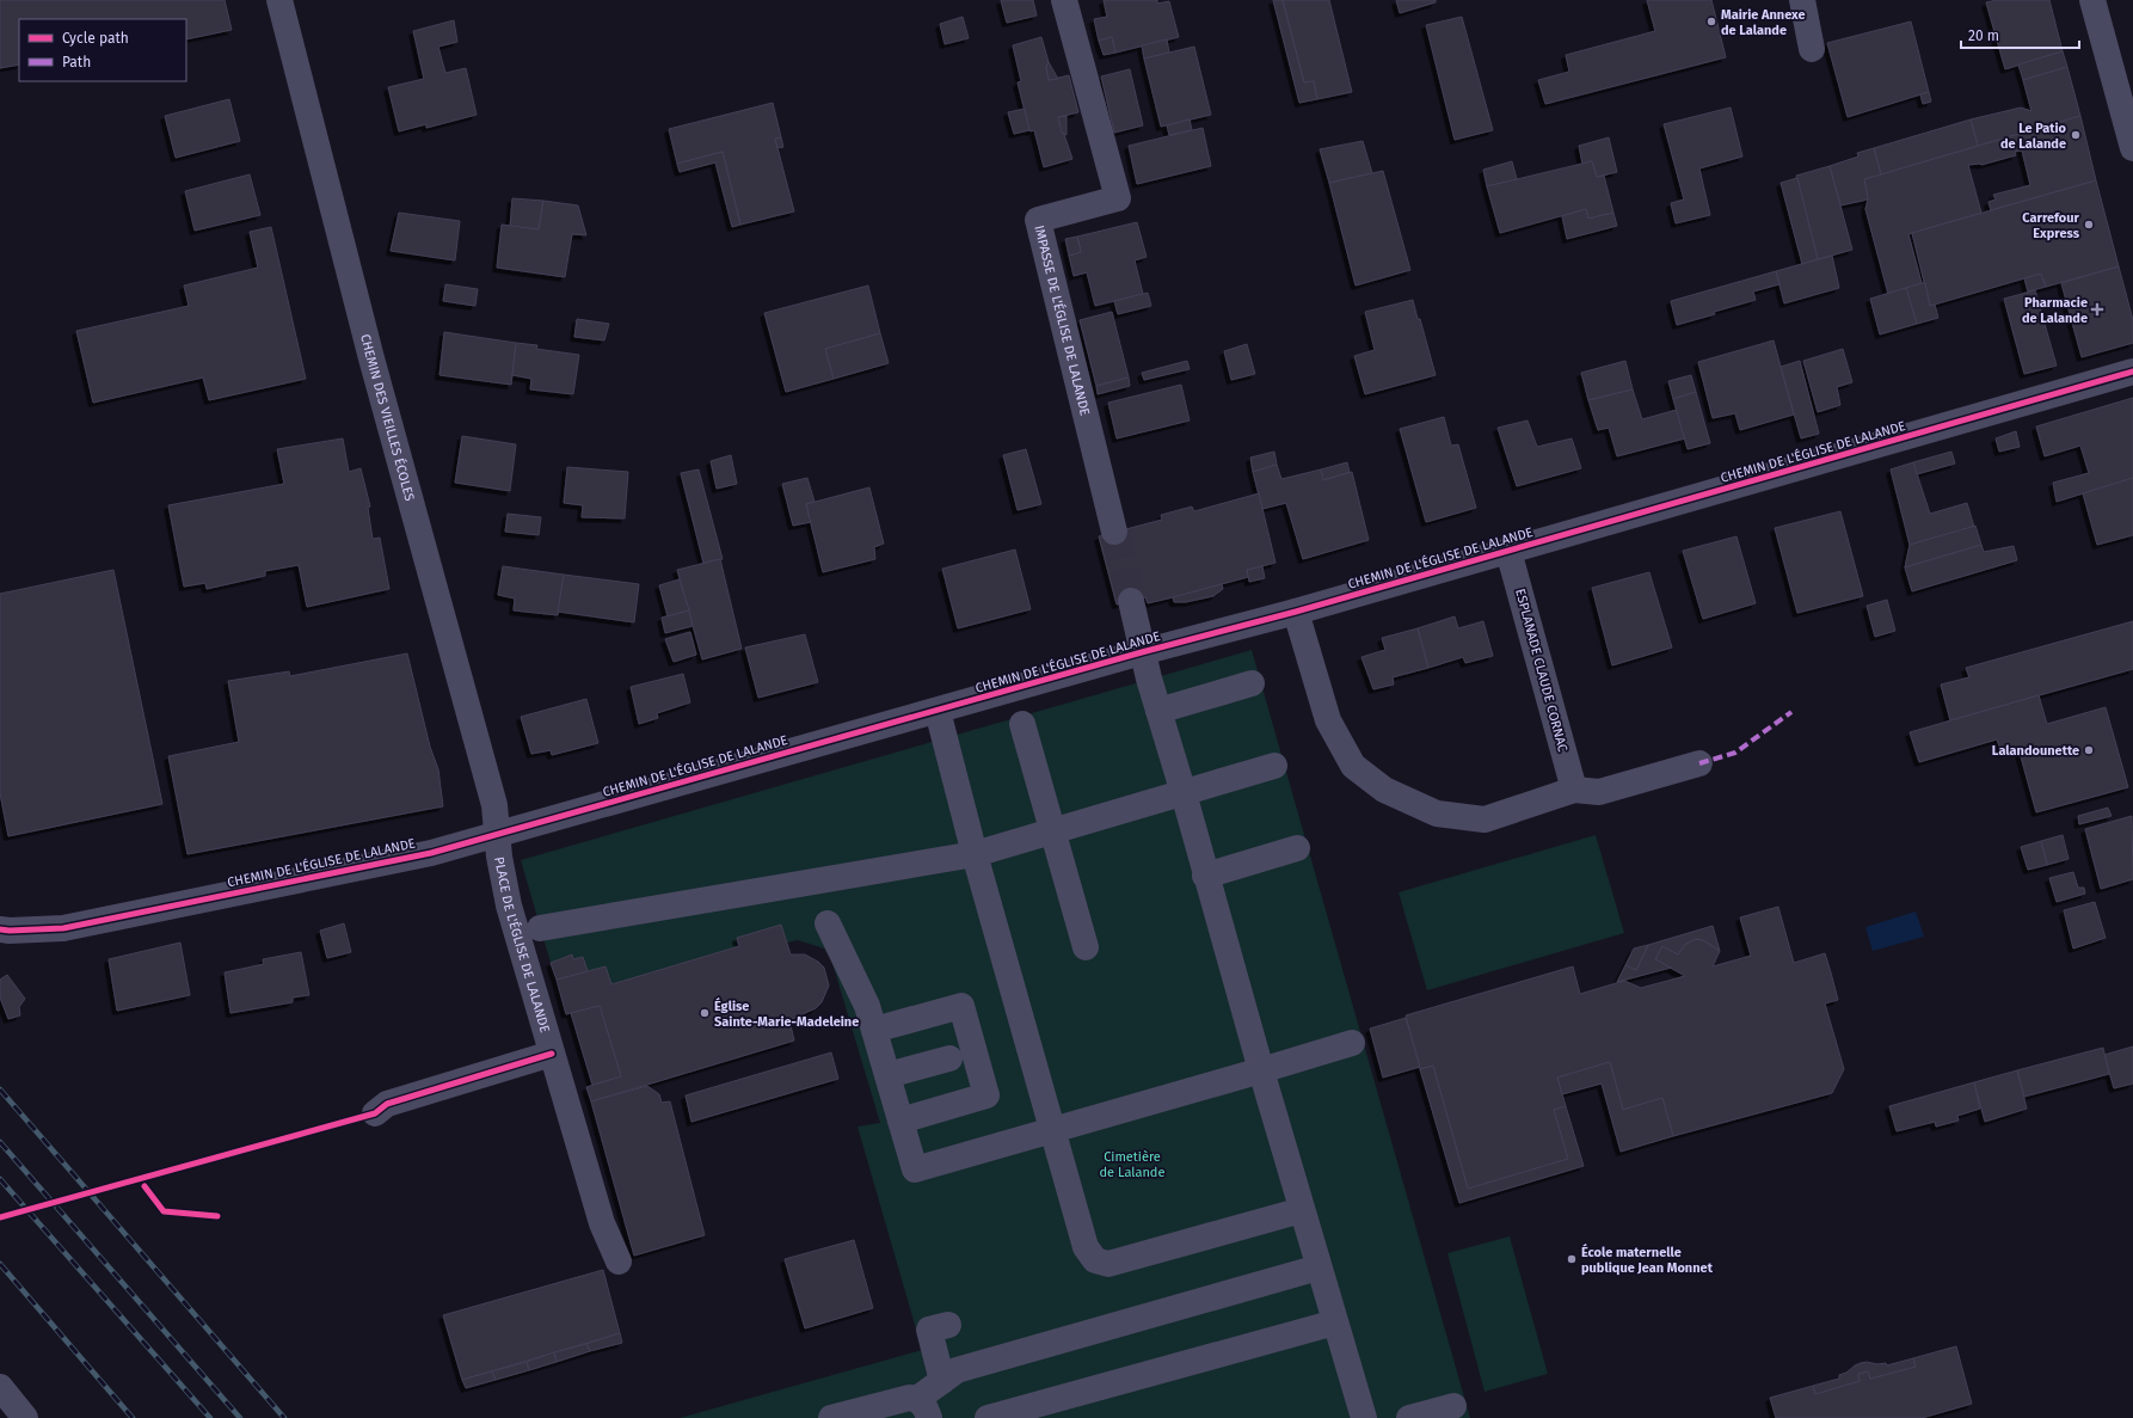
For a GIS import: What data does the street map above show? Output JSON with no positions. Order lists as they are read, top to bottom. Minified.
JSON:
{"streets":{"street":["IMPASSE DE L'ÉGLISE DE LALANDE","CHEMIN DES VIEILLES ÉCOLES","CHEMIN DE L'ÉGLISE DE LALANDE","ESPLANADE CLAUDE CORNAC","PLACE DE L'ÉGLISE DE LALANDE"]},"crossings":[["CHEMIN DES VIEILLES ÉCOLES","CHEMIN DE L'ÉGLISE DE LALANDE"],["CHEMIN DES VIEILLES ÉCOLES","PLACE DE L'ÉGLISE DE LALANDE"],["CHEMIN DE L'ÉGLISE DE LALANDE","ESPLANADE CLAUDE CORNAC"],["CHEMIN DE L'ÉGLISE DE LALANDE","PLACE DE L'ÉGLISE DE LALANDE"]],"parks":["Cimetière de Lalande"],"places":{"other":["Mairie Annexe de Lalande","Le Patio de Lalande","Carrefour Express","Lalandounette","Église Sainte-Marie-Madeleine","École maternelle publique Jean Monnet"],"health":["Pharmacie de Lalande"]},"legend":["Cycle path","Path"],"scale_bar":"20 m"}
